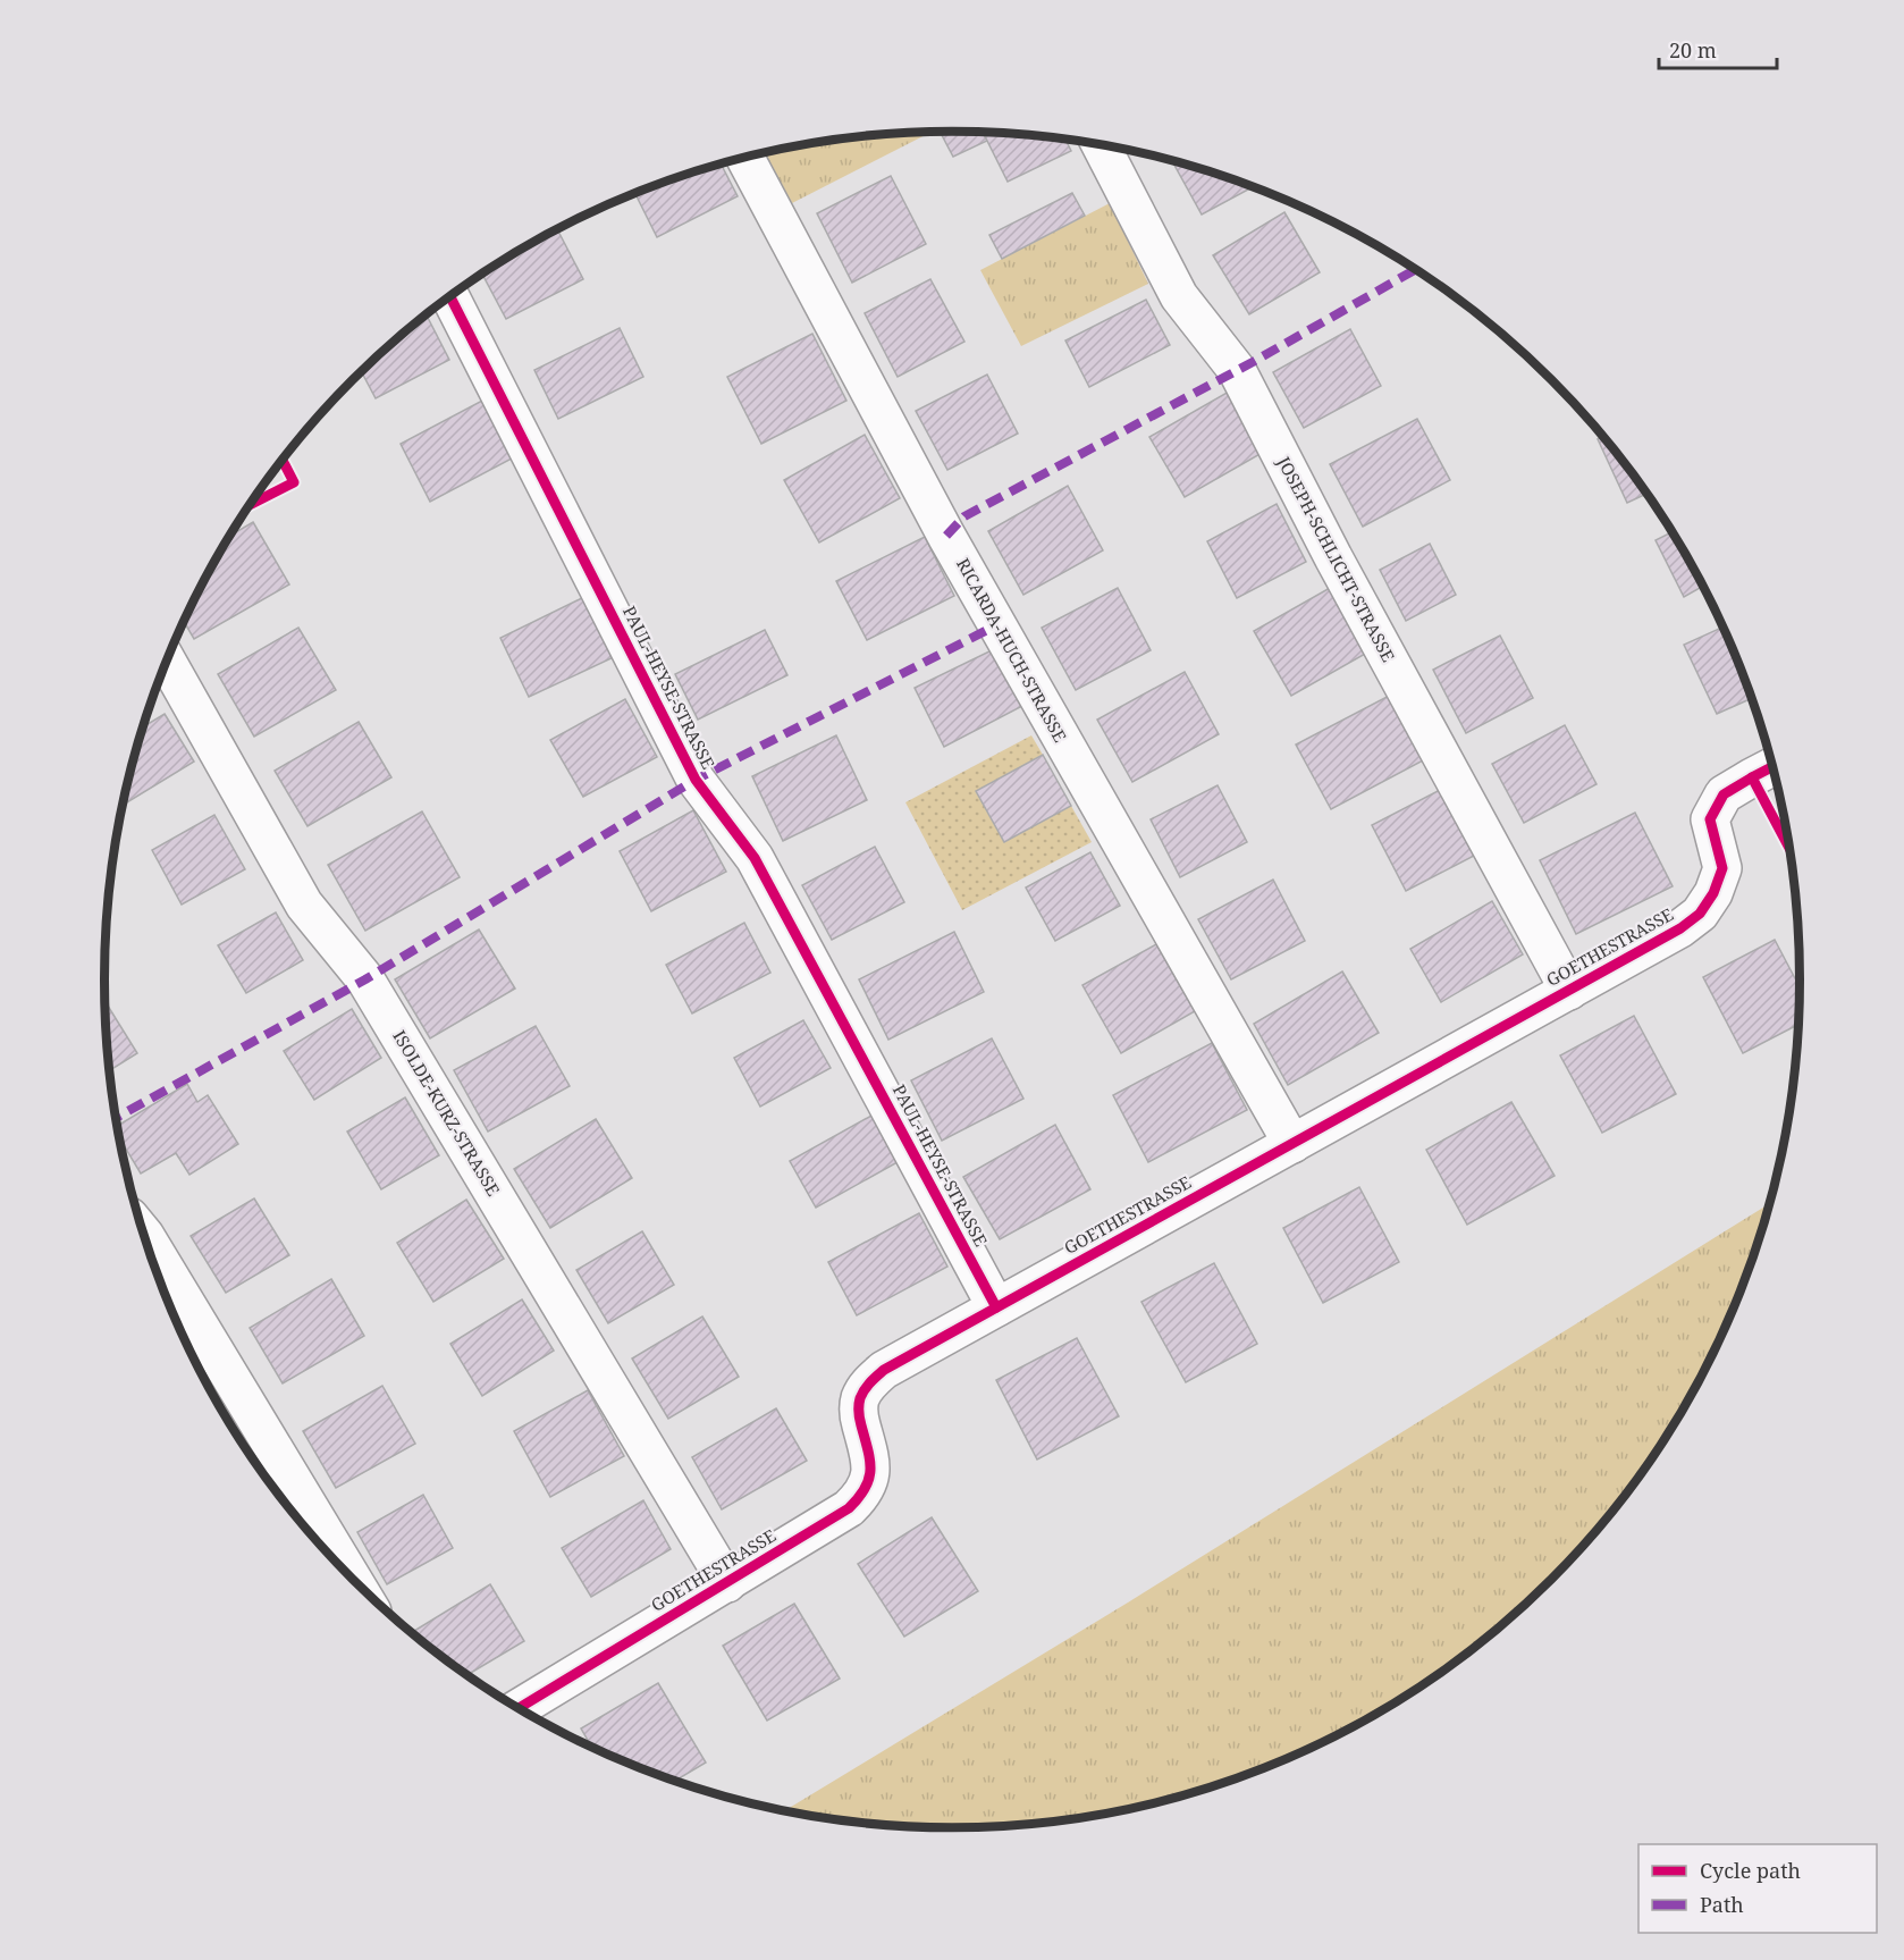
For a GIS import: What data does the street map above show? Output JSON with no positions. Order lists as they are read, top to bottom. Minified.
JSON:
{"streets":{"street":["JOSEPH-SCHLICHT-STRASSE","RICARDA-HUCH-STRASSE","PAUL-HEYSE-STRASSE","GOETHESTRASSE","ISOLDE-KURZ-STRASSE"]},"crossings":[["JOSEPH-SCHLICHT-STRASSE","GOETHESTRASSE"],["RICARDA-HUCH-STRASSE","GOETHESTRASSE"],["PAUL-HEYSE-STRASSE","GOETHESTRASSE"],["GOETHESTRASSE","ISOLDE-KURZ-STRASSE"]],"legend":["Cycle path","Path"],"scale_bar":"20 m"}
